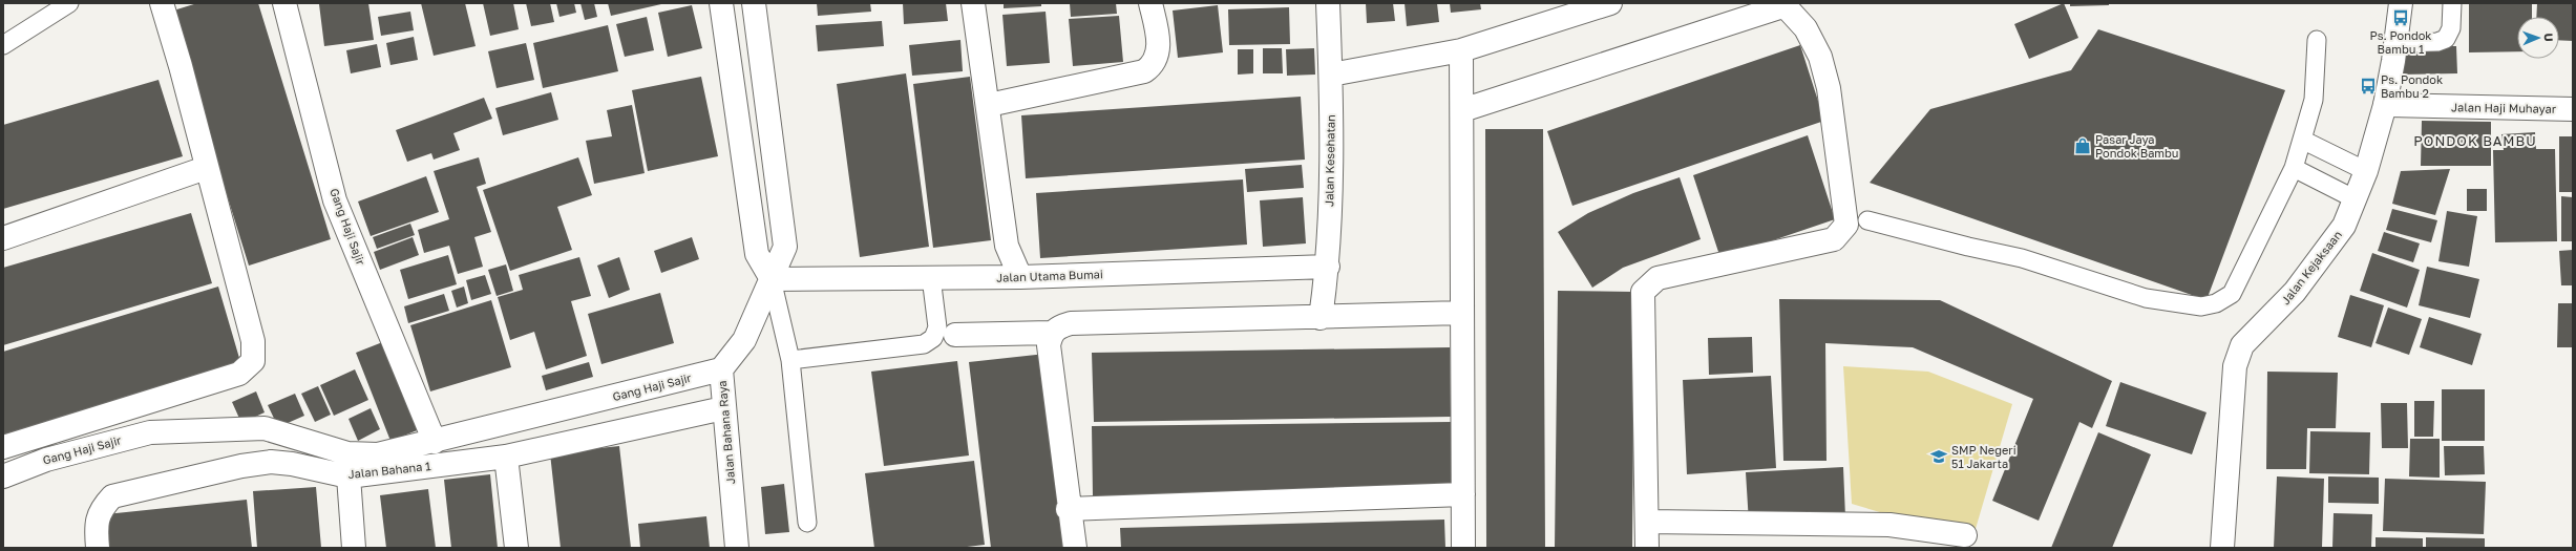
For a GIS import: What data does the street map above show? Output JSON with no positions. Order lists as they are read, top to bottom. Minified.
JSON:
{"streets":{"street":["Jalan Haji Muhayar","Jalan Kesehatan","Gang Haji Sajir","Jalan Kejaksaan","Jalan Utama Bumai","Jalan Bahana Raya","Jalan Bahana 1"]},"crossings":[["Jalan Haji Muhayar","Jalan Kejaksaan"],["Jalan Kesehatan","Jalan Utama Bumai"],["Gang Haji Sajir","Jalan Bahana Raya"],["Jalan Utama Bumai","Jalan Bahana Raya"],["Jalan Bahana Raya","Jalan Bahana 1"]],"districts":["PONDOK BAMBU"],"places":{"bus stop":["Ps. Pondok Bambu 1","Ps. Pondok Bambu 2"],"shop":["Pasar Jaya Pondok Bambu"],"school or university":["SMP Negeri 51 Jakarta"]},"north":"right"}
